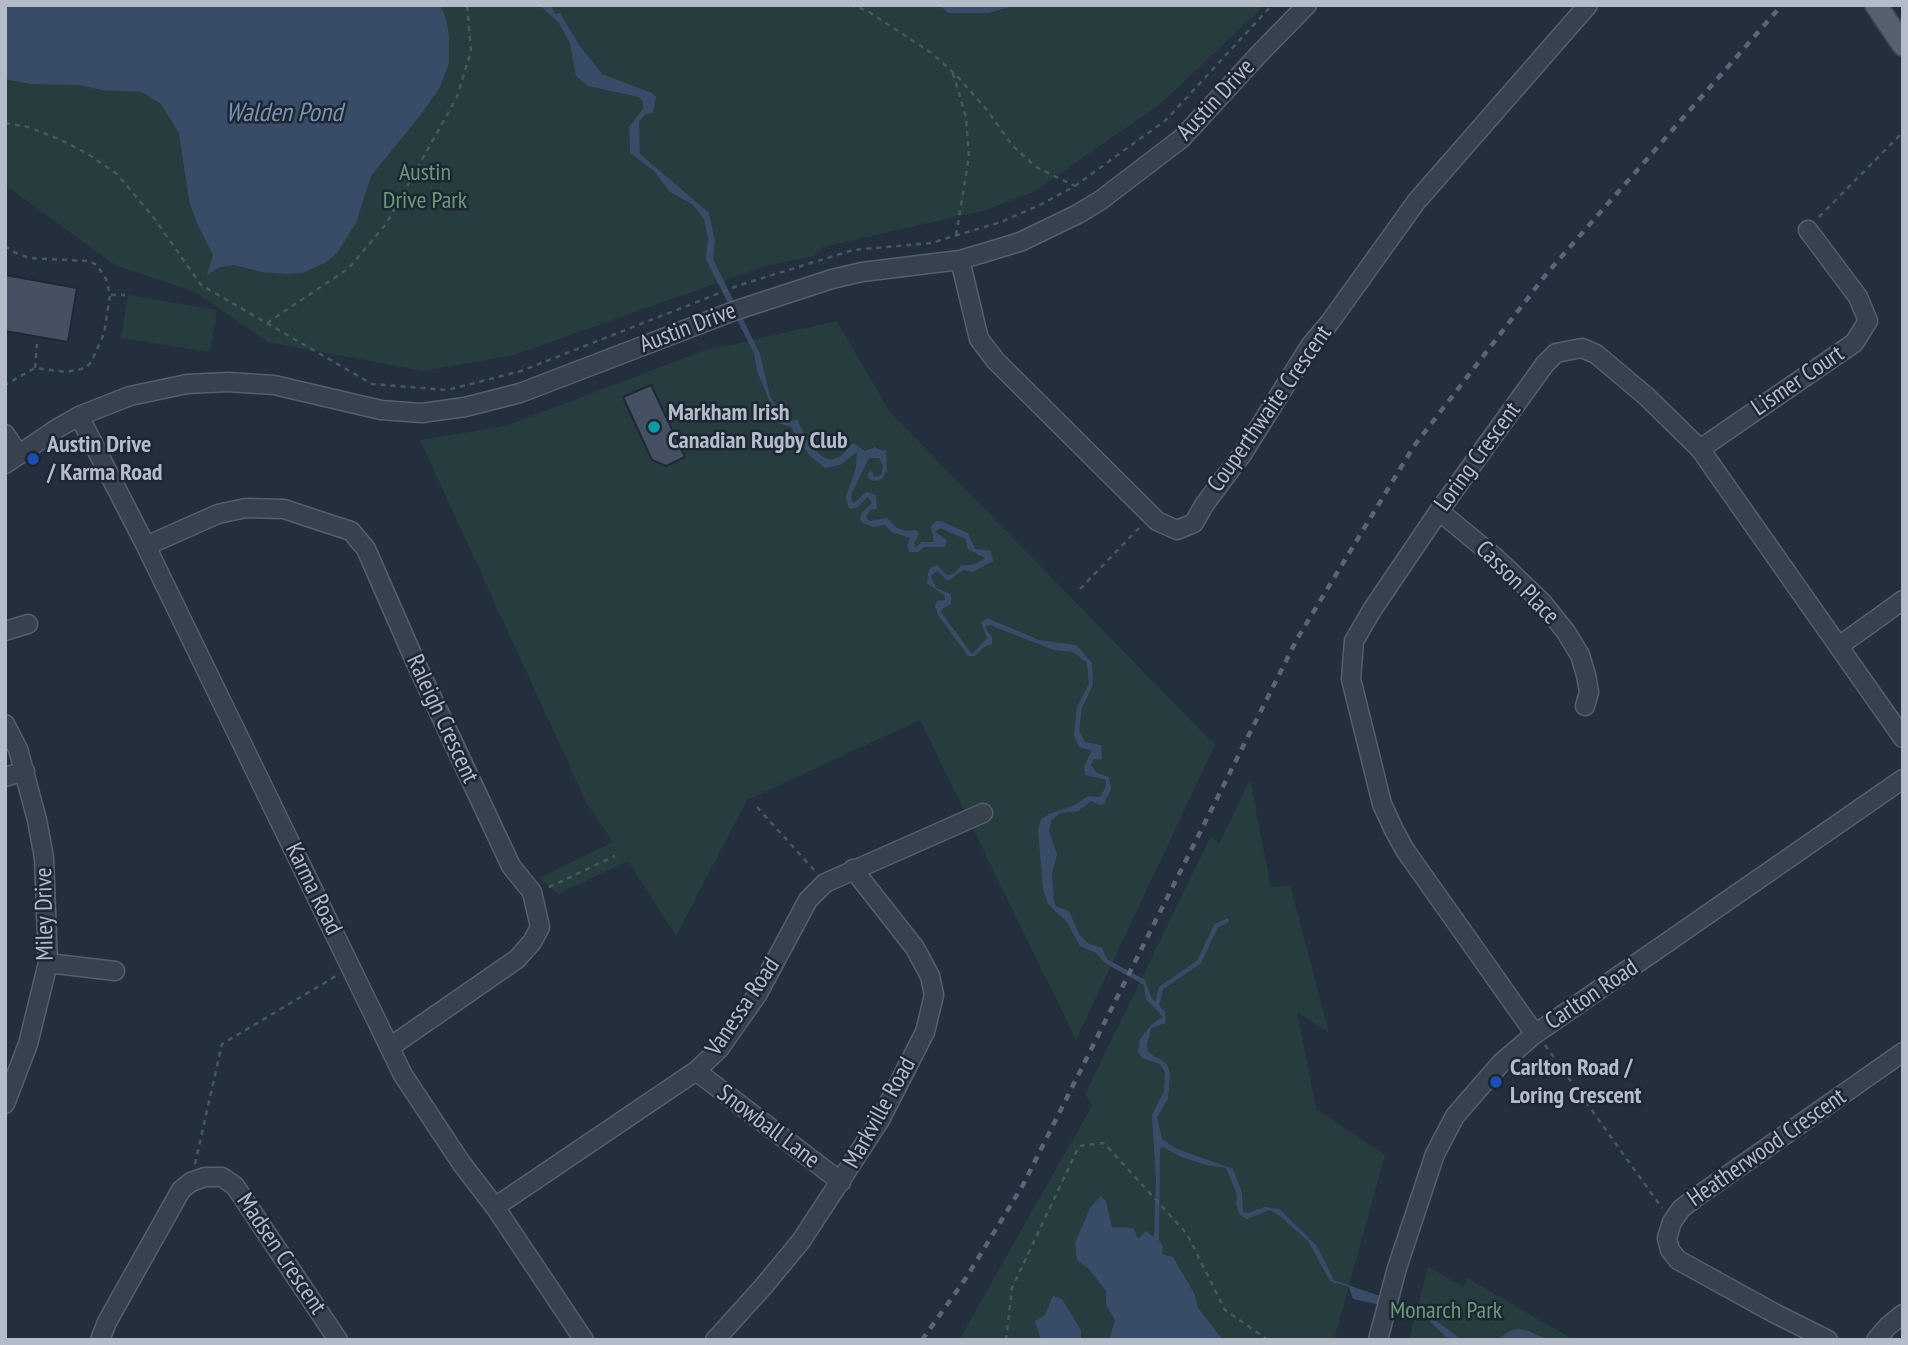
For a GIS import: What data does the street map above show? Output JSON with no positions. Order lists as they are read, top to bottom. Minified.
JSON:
{"streets":{"street":["Austin Drive","Lismer Court","Couperthwaite Crescent","Loring Crescent","Casson Place","Raleigh Crescent","Karma Road","Miley Drive","Carlton Road","Vanessa Road","Markville Road","Snowball Lane","Heatherwood Crescent","Madsen Crescent"]},"crossings":[["Austin Drive","Couperthwaite Crescent"],["Austin Drive","Karma Road"],["Lismer Court","Loring Crescent"],["Loring Crescent","Casson Place"],["Loring Crescent","Carlton Road"],["Raleigh Crescent","Karma Road"],["Karma Road","Vanessa Road"],["Vanessa Road","Markville Road"],["Vanessa Road","Snowball Lane"],["Markville Road","Snowball Lane"]],"water":["Walden Pond"],"parks":["Austin Drive Park","Monarch Park"],"places":["Markham Irish Canadian Rugby Club","Austin Drive / Karma Road","Carlton Road / Loring Crescent"]}
